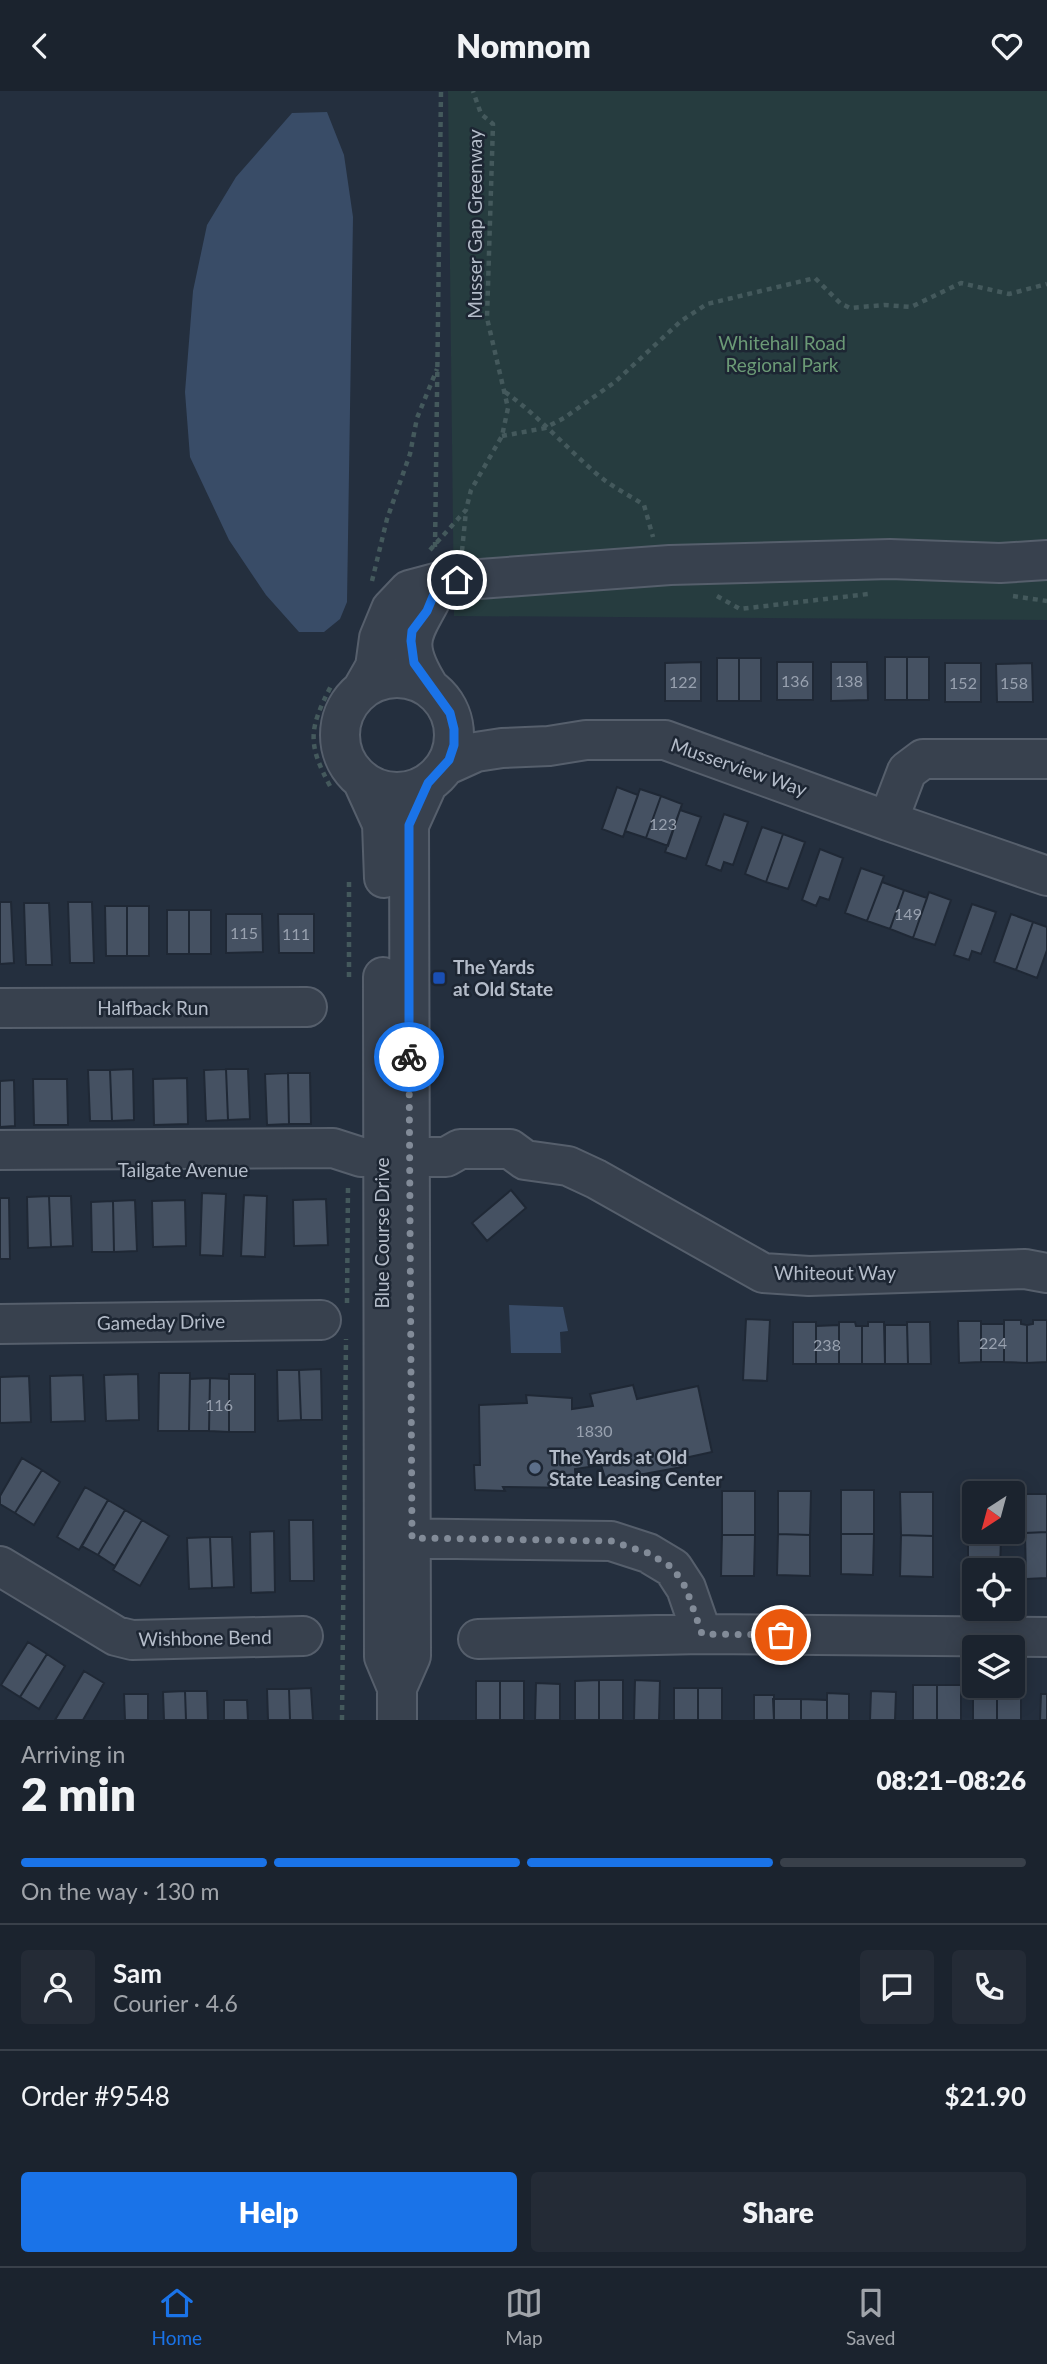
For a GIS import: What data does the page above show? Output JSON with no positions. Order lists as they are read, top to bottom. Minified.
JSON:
{"streets":{"street":["Musserview Way","Halfback Run","Tailgate Avenue","Blue Course Drive","Whiteout Way","Gameday Drive","Wishbone Bend"],"path":["Musser Gap Greenway"]},"crossings":[["Musser Gap Greenway","Blue Course Drive"],["Musserview Way","Blue Course Drive"],["Tailgate Avenue","Blue Course Drive"],["Tailgate Avenue","Whiteout Way"],["Blue Course Drive","Whiteout Way"]],"parks":["Whitehall Road Regional Park"],"places":{"transit":["The Yards at Old State"],"other":["The Yards at Old State Leasing Center"]},"house_numbers":["136","138","122","152","158","123","149","115","111","224","238","116","1830"],"north":"bottom left","page":{"header":"Nomnom","heading":["2 min","Arriving in","08:21–08:26"],"panel":["Sam","Courier · 4.6","Order #9548","$21.90"],"bar":"On the way · 130 m","buttons":["Help","Share"],"tabs":["Home","Map","Saved"]}}
